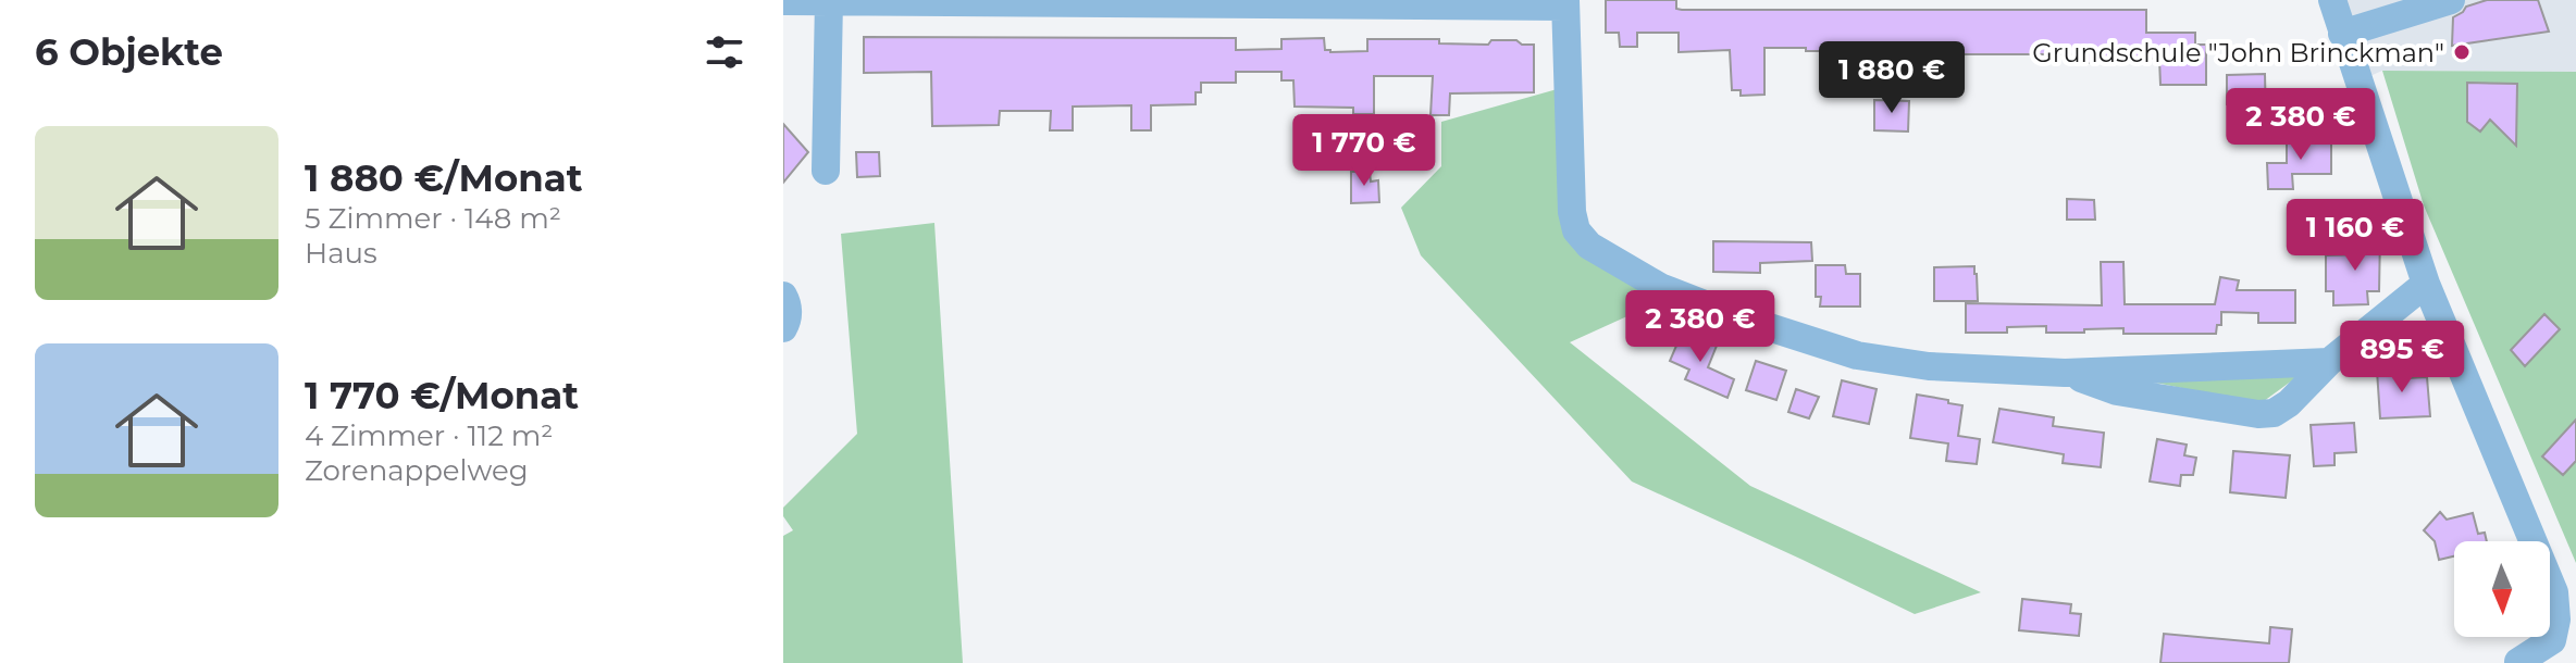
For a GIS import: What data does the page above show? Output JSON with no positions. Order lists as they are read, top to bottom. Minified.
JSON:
{"places":["Grundschule \"John Brinckman\""],"north":"bottom","page":{"heading":"6 Objekte","price":["1 880 €","2 380 €","1 770 €","1 160 €","2 380 €","895 €"],"list":[{"name":"1 880 €/Monat","note":"5 Zimmer · 148 m² · Haus"},{"name":"1 770 €/Monat","note":"4 Zimmer · 112 m² · Zorenappelweg"}]}}
